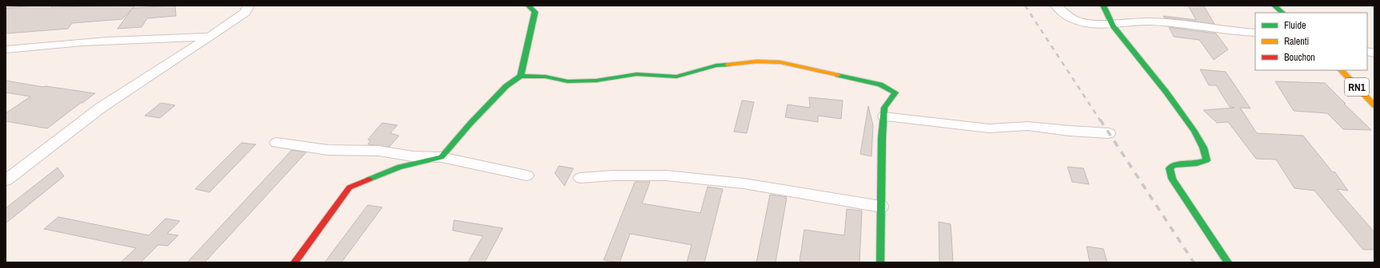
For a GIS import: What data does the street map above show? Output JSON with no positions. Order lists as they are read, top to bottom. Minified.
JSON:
{"streets":{"main road":["RN1"]},"legend":["Fluide","Ralenti","Bouchon"]}
